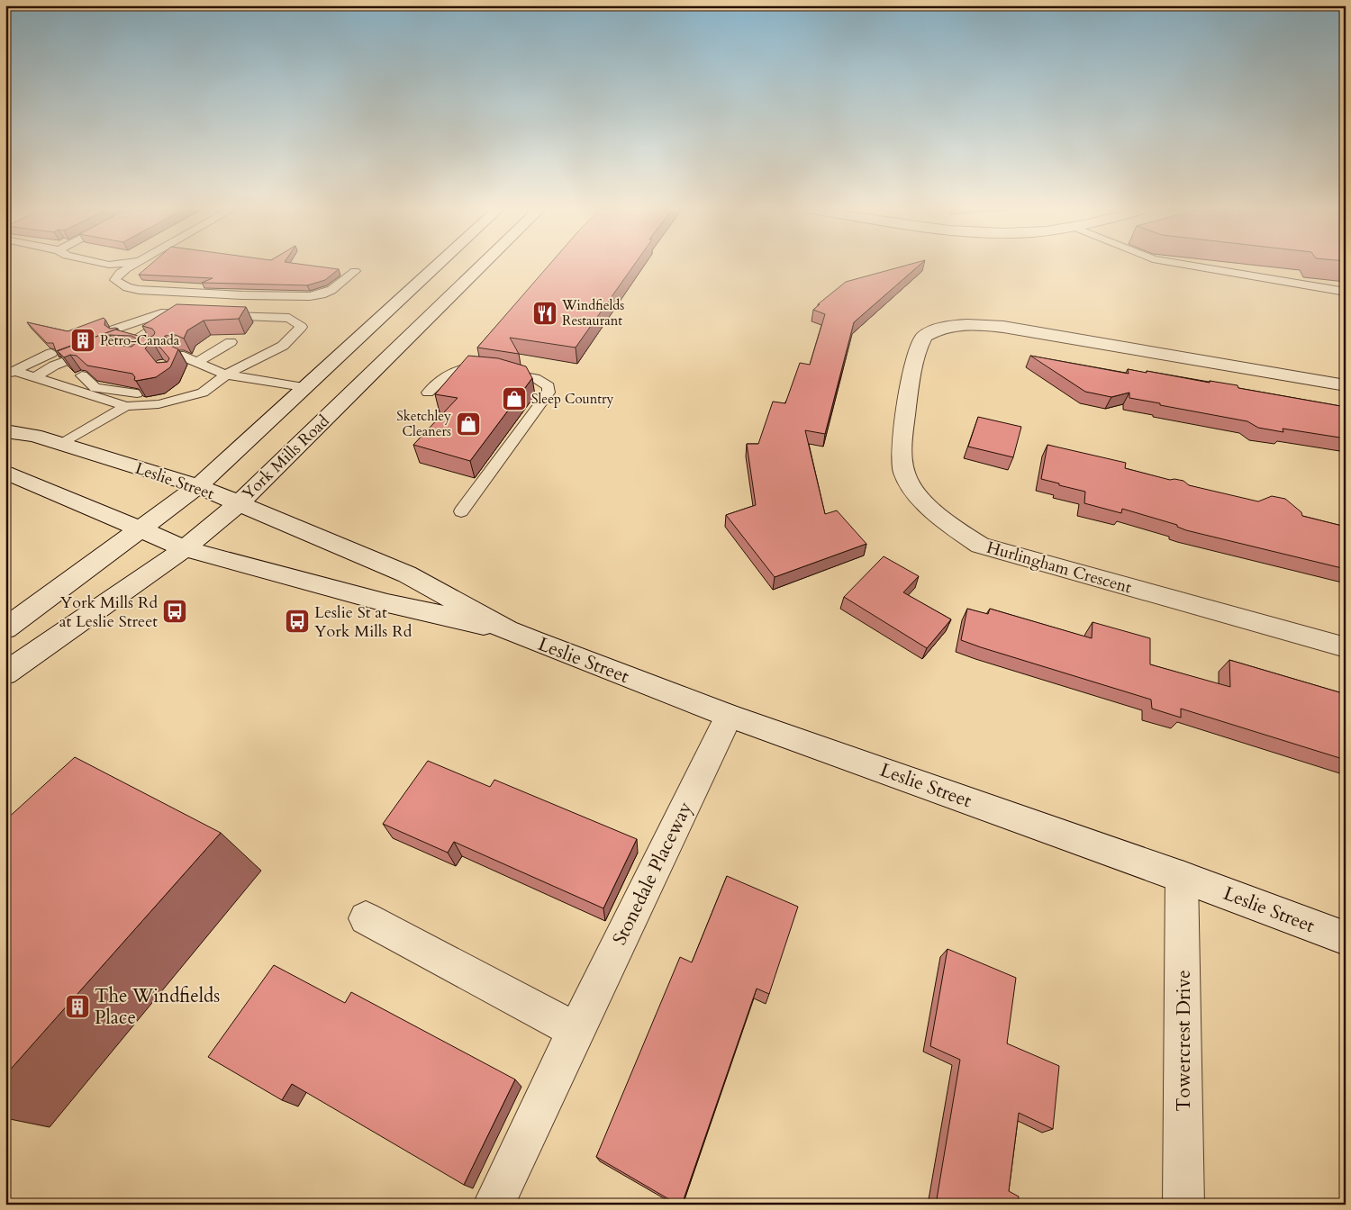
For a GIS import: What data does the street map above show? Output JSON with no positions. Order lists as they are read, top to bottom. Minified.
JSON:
{"streets":{"main road":["York Mills Road","Leslie Street","Hurlingham Crescent","Stonedale Placeway","Towercrest Drive"]},"crossings":[["York Mills Road","Leslie Street"],["Leslie Street","Stonedale Placeway"],["Leslie Street","Towercrest Drive"]],"places":{"restaurant":["Windfields Restaurant"],"building":["Petro-Canada","The Windfields Place"],"shop":["Sleep Country","Sketchley Cleaners"],"bus stop":["York Mills Rd at Leslie Street","Leslie St at York Mills Rd"]}}
